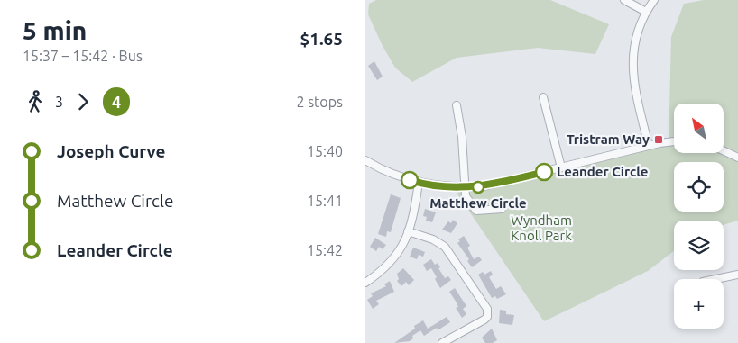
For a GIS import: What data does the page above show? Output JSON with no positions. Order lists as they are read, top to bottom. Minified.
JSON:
{"parks":["Wyndham Knoll Park"],"places":{"transit":["Tristram Way"],"other":["Leander Circle","Matthew Circle"]},"lines":["bus line 4"],"north":"top left","page":{"heading":["5 min","15:37 – 15:42 · Bus","$1.65"],"legs":["3","4","2 stops"],"map_buttons":"+","list":[{"name":"Joseph Curve","value":"15:40"},{"name":"Matthew Circle","value":"15:41"},{"name":"Leander Circle","value":"15:42"}]}}
